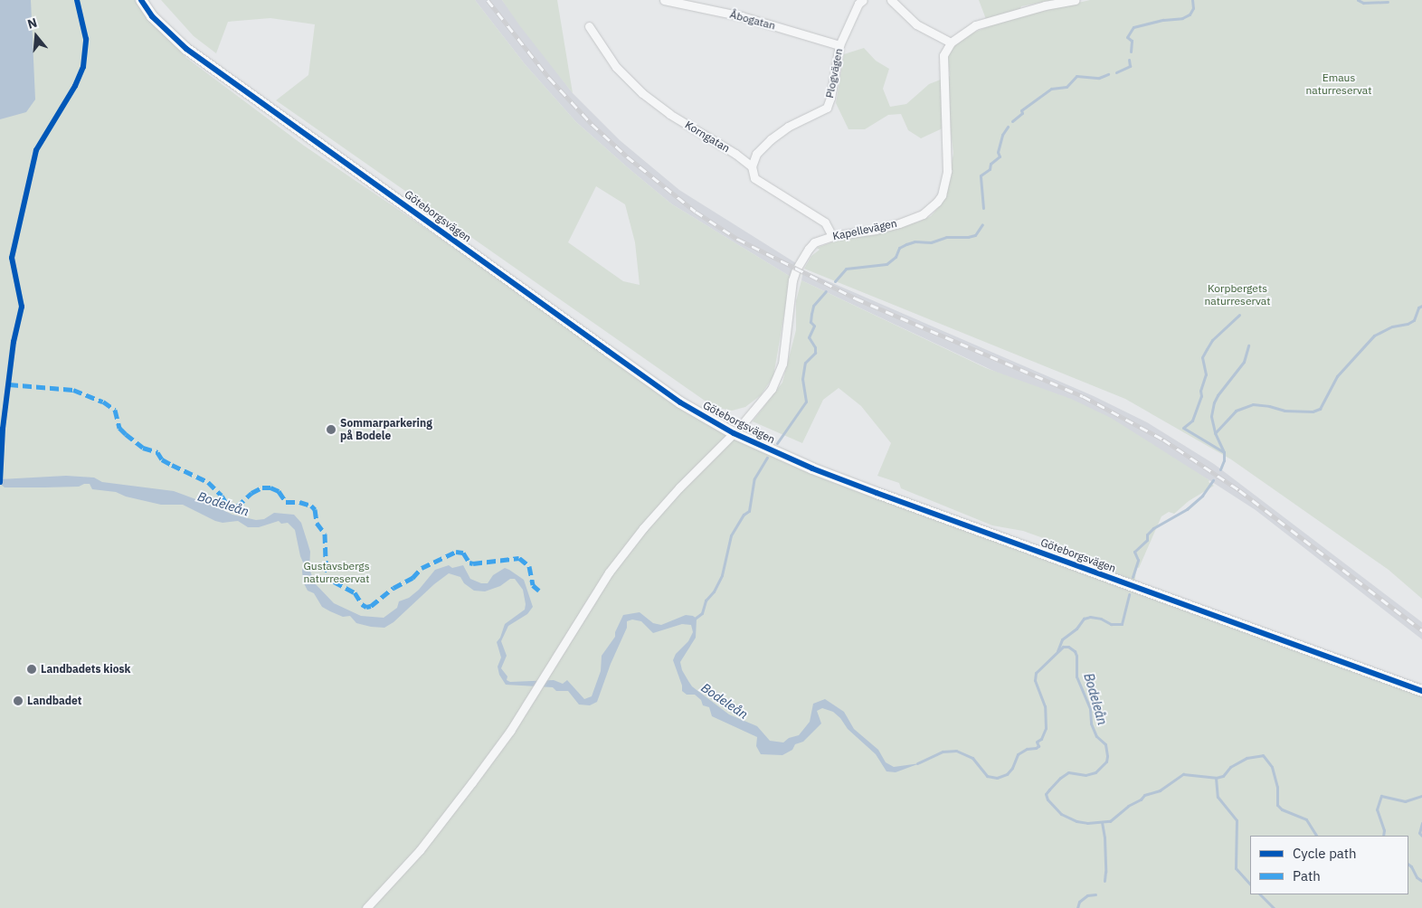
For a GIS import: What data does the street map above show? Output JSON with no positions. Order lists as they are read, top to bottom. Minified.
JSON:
{"streets":{"street":["Åbogatan","Plogvägen","Korngatan","Göteborgsvägen","Kapellevägen"]},"crossings":[["Åbogatan","Plogvägen"],["Plogvägen","Korngatan"],["Korngatan","Kapellevägen"],["Göteborgsvägen","Kapellevägen"]],"water":["Bodeleån"],"parks":["Emaus naturreservat","Korpbergets naturreservat","Gustavsbergs naturreservat"],"places":["Sommarparkering på Bodele","Landbadets kiosk","Landbadet"],"legend":["Cycle path","Path"],"north":"top"}
